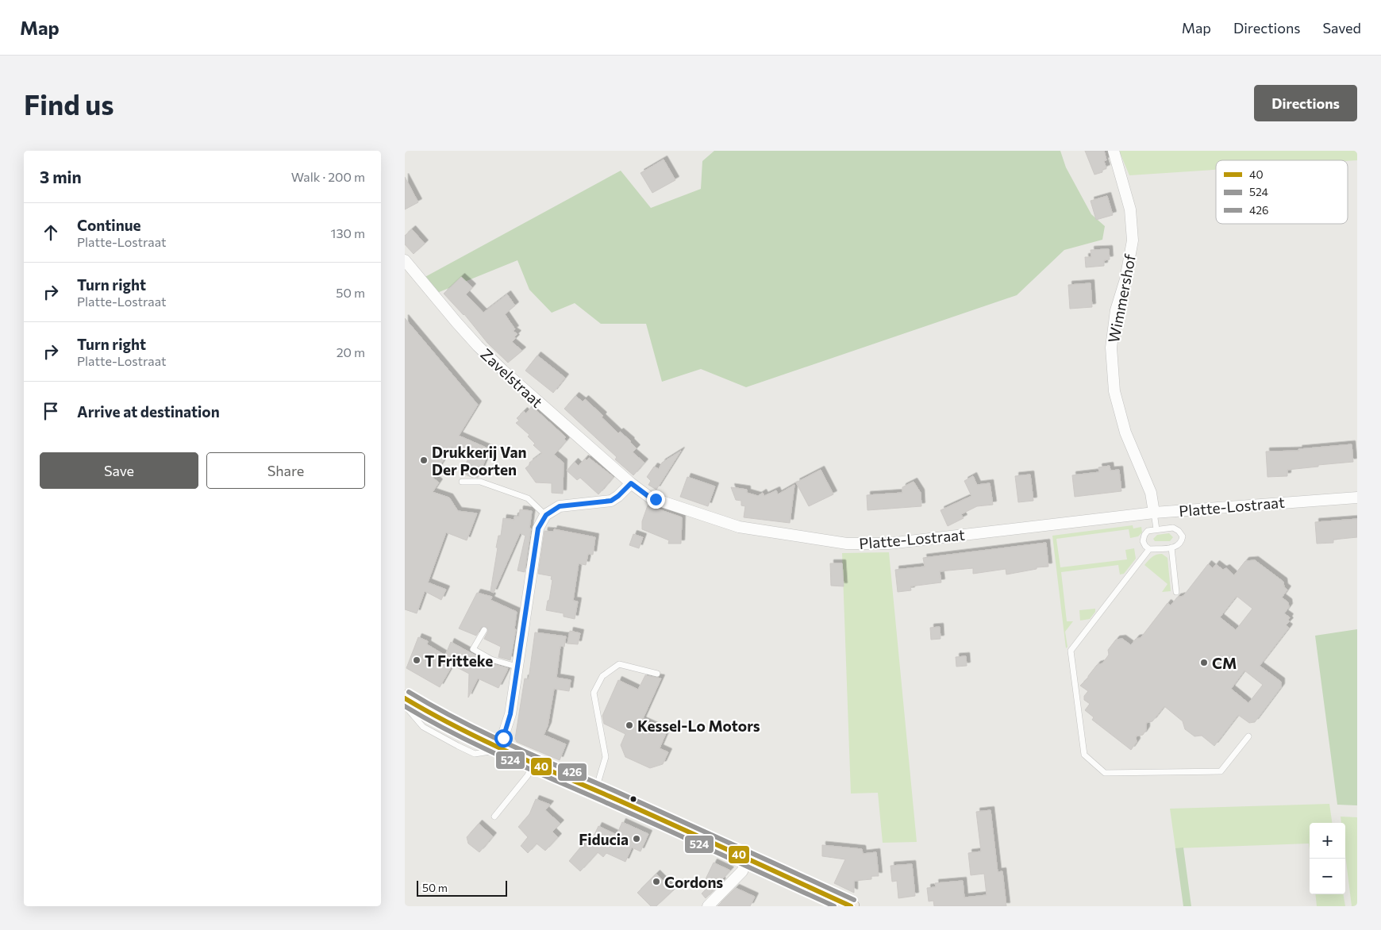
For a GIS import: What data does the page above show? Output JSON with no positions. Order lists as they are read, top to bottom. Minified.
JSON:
{"streets":{"street":["Wimmershof","Zavelstraat","Platte-Lostraat"]},"crossings":[["Wimmershof","Platte-Lostraat"],["Zavelstraat","Platte-Lostraat"]],"places":["Drukkerij Van Der Poorten","T Fritteke","CM","Kessel-Lo Motors","Fiducia","Cordons"],"lines":["transit line 426","transit line 40","transit line 524"],"legend":["40","524","426"],"scale_bar":"50 m","page":{"header":"Map","nav":["Map","Directions","Saved"],"buttons":["Directions",["Save","Share"]],"title":"Find us","heading":["3 min","Walk · 200 m"],"list":[["Continue","Platte-Lostraat","130 m"],["Turn right","Platte-Lostraat","50 m"],["Turn right","Platte-Lostraat","20 m"],"Arrive at destination"],"map_buttons":["+","−"],"scale":"50 m"}}
